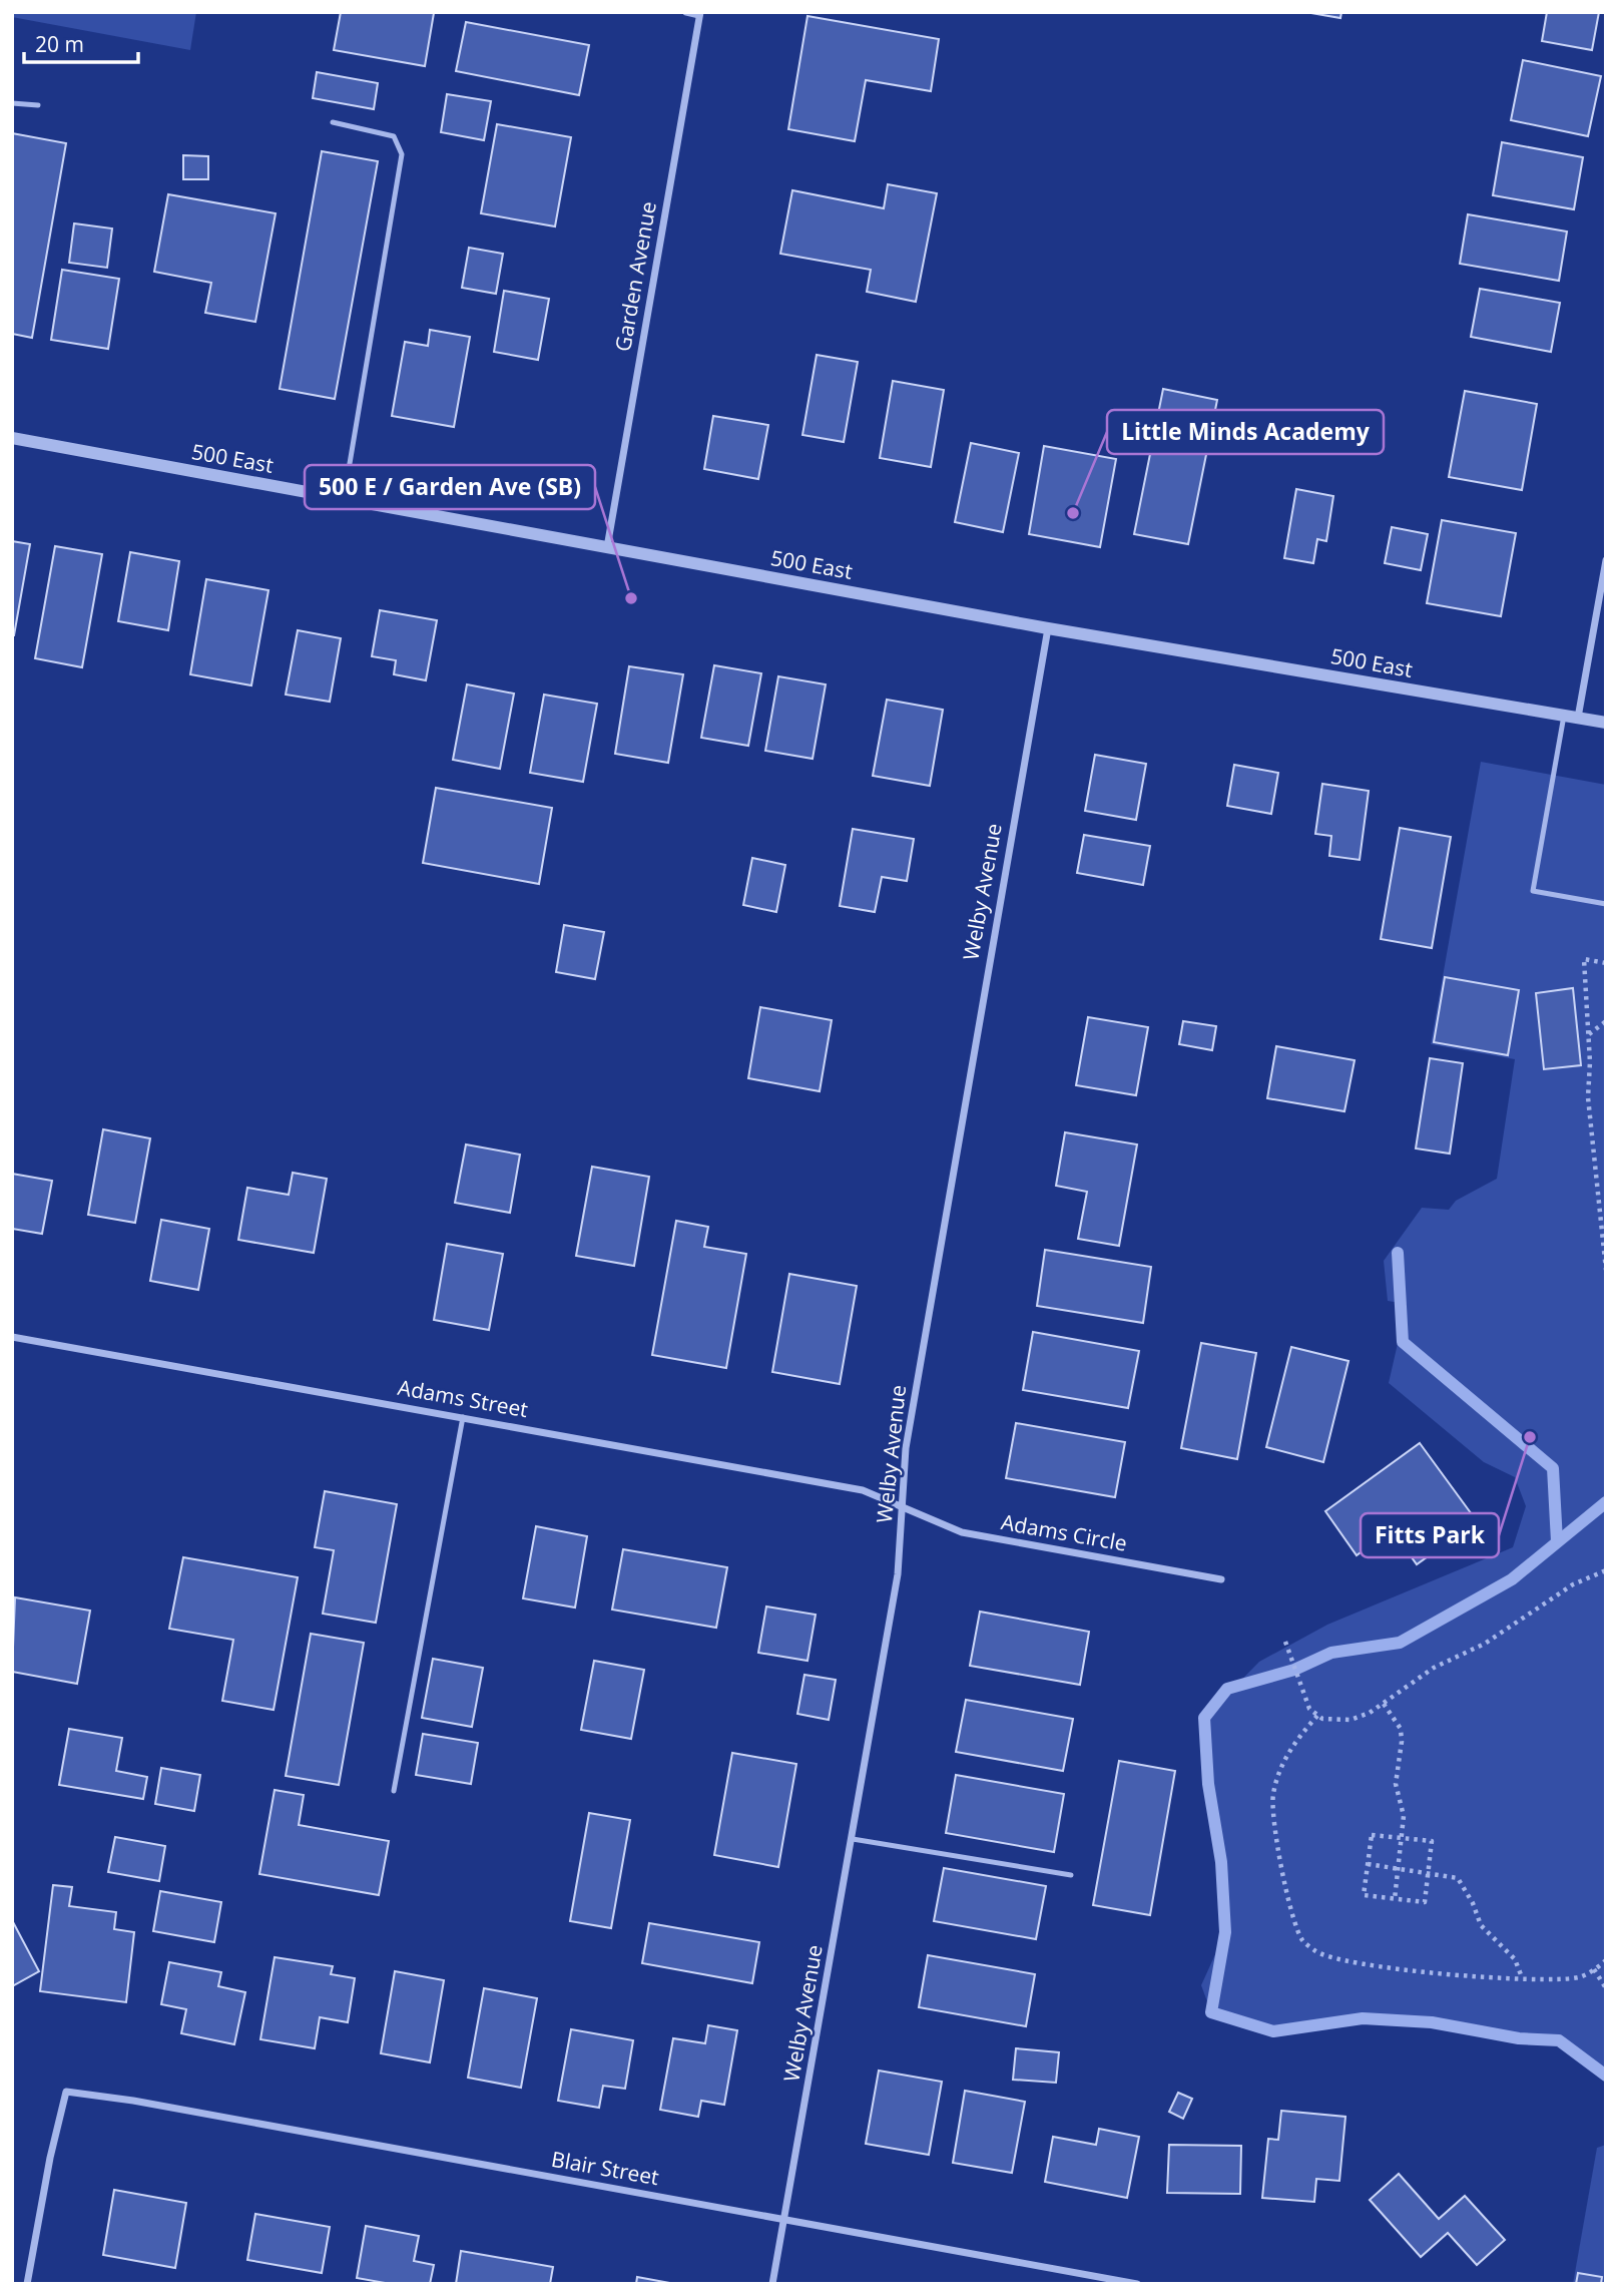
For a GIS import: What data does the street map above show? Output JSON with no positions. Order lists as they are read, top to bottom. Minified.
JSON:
{"streets":{"street":["Garden Avenue","500 East","Welby Avenue","Adams Street","Adams Circle","Blair Street"]},"crossings":[["Garden Avenue","500 East"],["500 East","Welby Avenue"],["Welby Avenue","Adams Street"],["Welby Avenue","Adams Circle"],["Welby Avenue","Blair Street"],["Adams Street","Adams Circle"]],"places":["Little Minds Academy","500 E / Garden Ave (SB)","Fitts Park"],"scale_bar":"20 m"}
